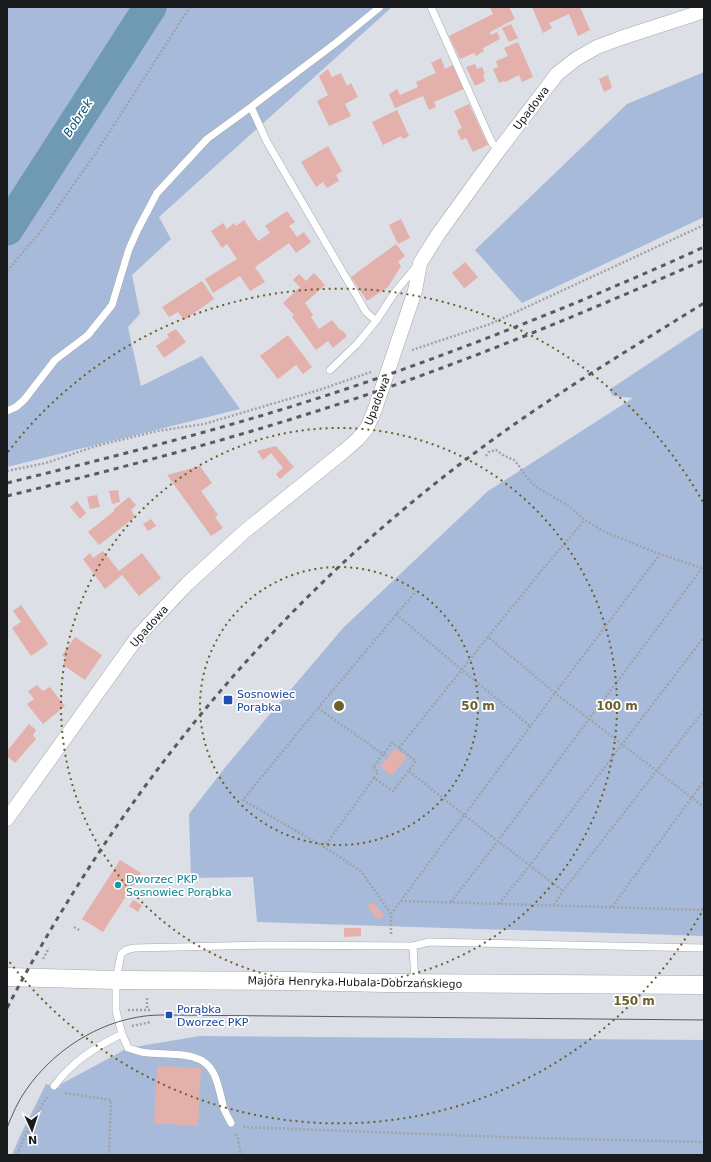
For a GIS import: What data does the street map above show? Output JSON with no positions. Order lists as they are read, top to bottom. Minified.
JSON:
{"streets":{"street":["Upadowa","Majora Henryka Hubala-Dobrzańskiego"]},"water":["Bobrek"],"places":{"transit":["Sosnowiec Porąbka","Porąbka Dworzec PKP"],"other":["Dworzec PKP Sosnowiec Porąbka"]},"north":"bottom","rings":["50 m","100 m","150 m"]}
